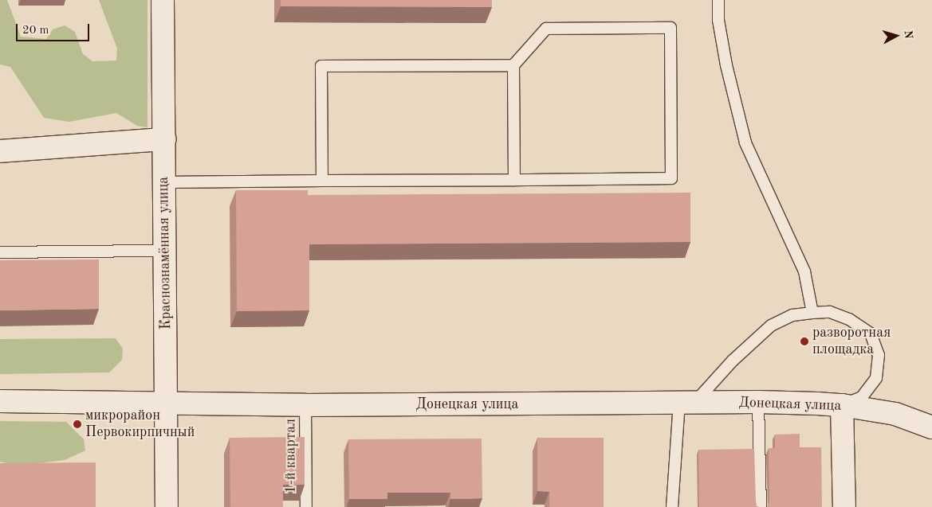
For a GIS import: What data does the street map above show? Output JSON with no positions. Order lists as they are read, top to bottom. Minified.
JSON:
{"streets":{"main road":["Краснознамённая улица","Донецкая улица"],"lane":["1-й квартал"]},"crossings":[["Краснознамённая улица","Донецкая улица"],["Донецкая улица","1-й квартал"]],"places":["разворотная площадка","микрорайон Первокирпичный"],"scale_bar":"20 m","north":"right"}
